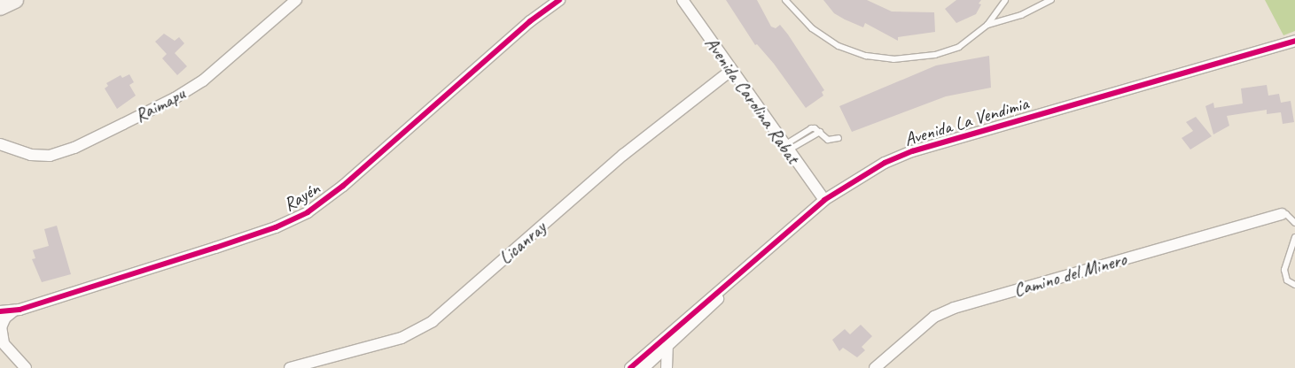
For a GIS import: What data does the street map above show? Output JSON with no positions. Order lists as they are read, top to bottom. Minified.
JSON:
{"streets":{"street":["Avenida Carolina Rabat","Raimapu","Avenida La Vendimia","Rayén","Licanray","Camino del Minero"]},"crossings":[["Avenida Carolina Rabat","Avenida La Vendimia"],["Avenida Carolina Rabat","Licanray"]]}
